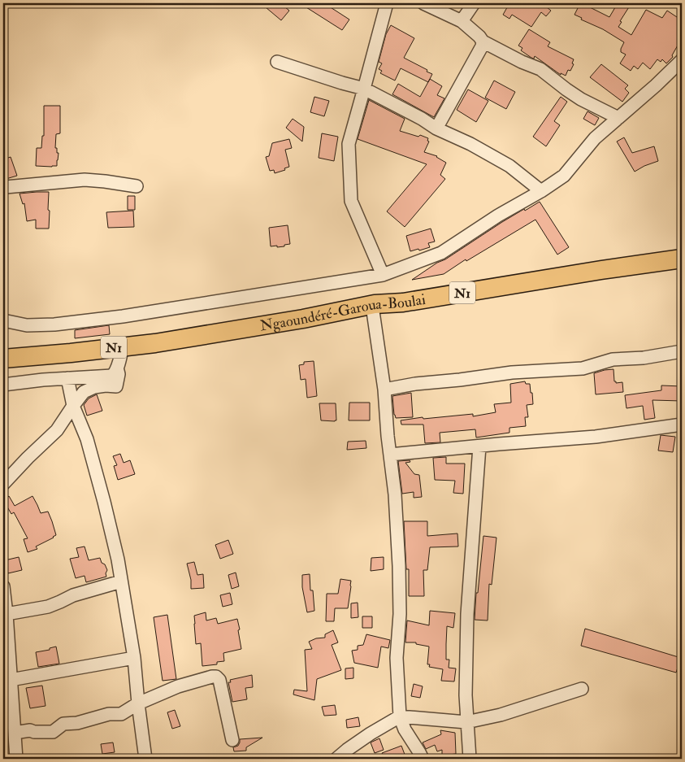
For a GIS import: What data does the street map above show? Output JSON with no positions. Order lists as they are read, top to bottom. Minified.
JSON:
{"streets":{"highway":["N1","Ngaoundéré-Garoua-Boulai"]}}
